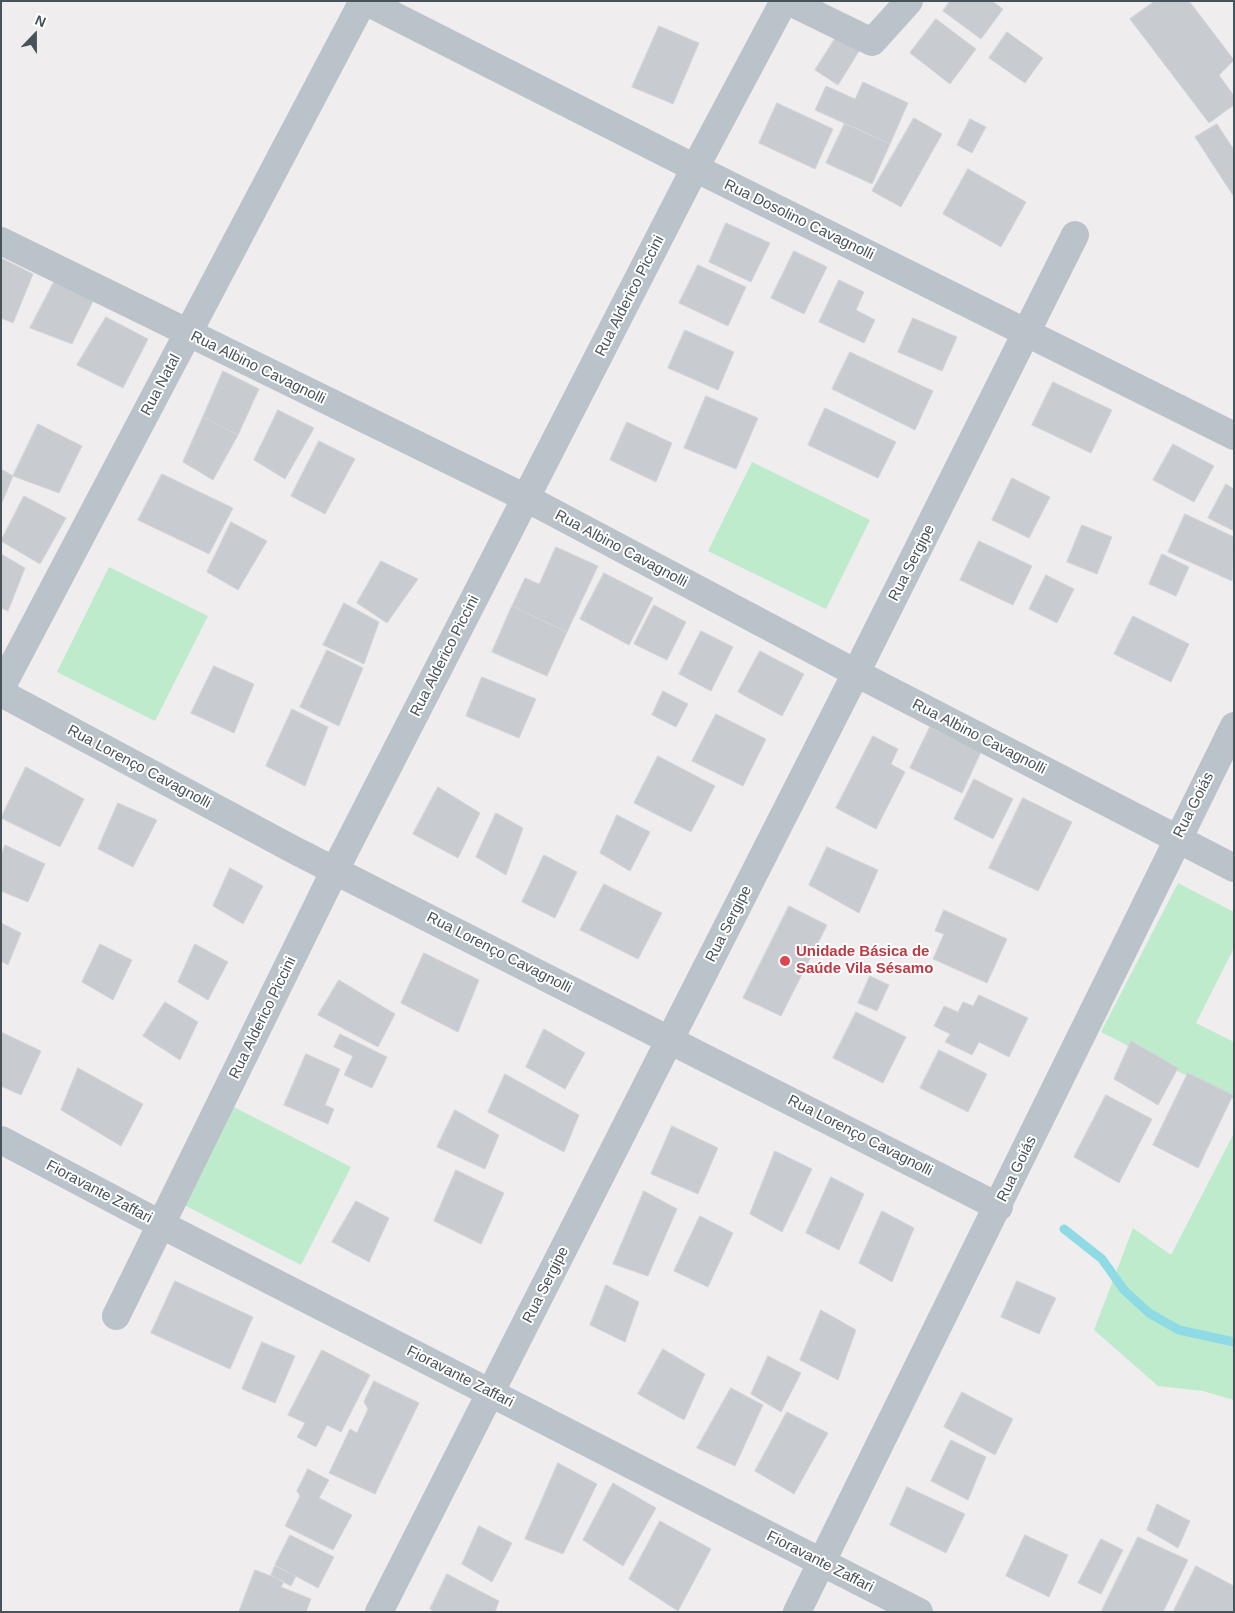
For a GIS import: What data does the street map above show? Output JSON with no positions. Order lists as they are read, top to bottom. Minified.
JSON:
{"streets":{"street":["Rua Dosolino Cavagnolli","Rua Alderico Piccini","Rua Albino Cavagnolli","Rua Natal","Rua Sergipe","Rua Lorenço Cavagnolli","Rua Goiás","Fioravante Zaffari"]},"crossings":[["Rua Dosolino Cavagnolli","Rua Alderico Piccini"],["Rua Dosolino Cavagnolli","Rua Natal"],["Rua Dosolino Cavagnolli","Rua Sergipe"],["Rua Alderico Piccini","Rua Albino Cavagnolli"],["Rua Alderico Piccini","Rua Lorenço Cavagnolli"],["Rua Alderico Piccini","Fioravante Zaffari"],["Rua Albino Cavagnolli","Rua Natal"],["Rua Albino Cavagnolli","Rua Sergipe"],["Rua Albino Cavagnolli","Rua Goiás"],["Rua Sergipe","Rua Lorenço Cavagnolli"],["Rua Sergipe","Fioravante Zaffari"],["Rua Lorenço Cavagnolli","Rua Goiás"],["Rua Goiás","Fioravante Zaffari"]],"places":["Unidade Básica de Saúde Vila Sésamo"],"north":"top"}
